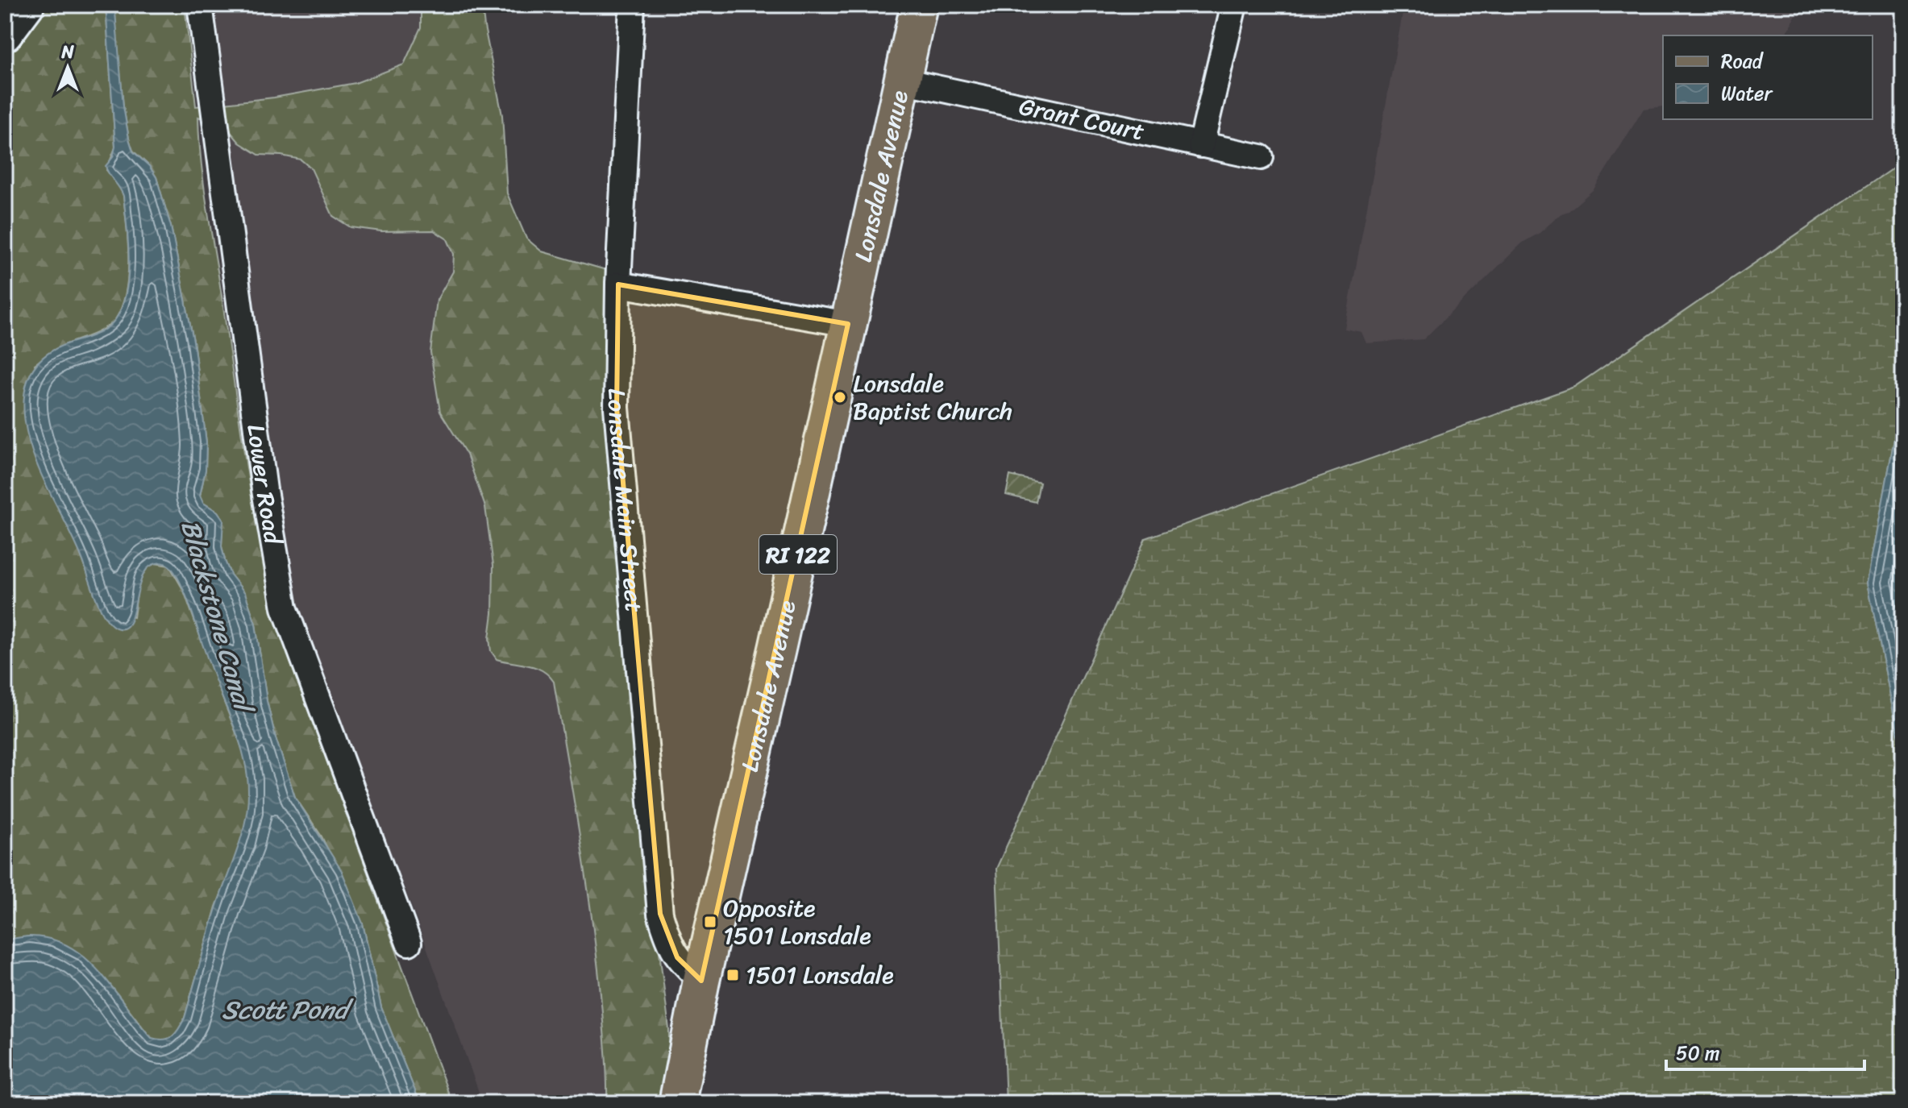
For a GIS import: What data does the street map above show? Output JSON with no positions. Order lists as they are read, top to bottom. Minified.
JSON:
{"streets":{"main road":["Lonsdale Avenue","RI 122"],"street":["Grant Court","Lower Road","Lonsdale Main Street"]},"crossings":[["Grant Court","Lonsdale Avenue"],["Lonsdale Avenue","Lonsdale Main Street"]],"water":["Blackstone Canal","Scott Pond"],"places":{"other":["Lonsdale Baptist Church"],"transit":["Opposite 1501 Lonsdale","1501 Lonsdale"]},"legend":["Road","Water"],"scale_bar":"50 m","north":"top"}
